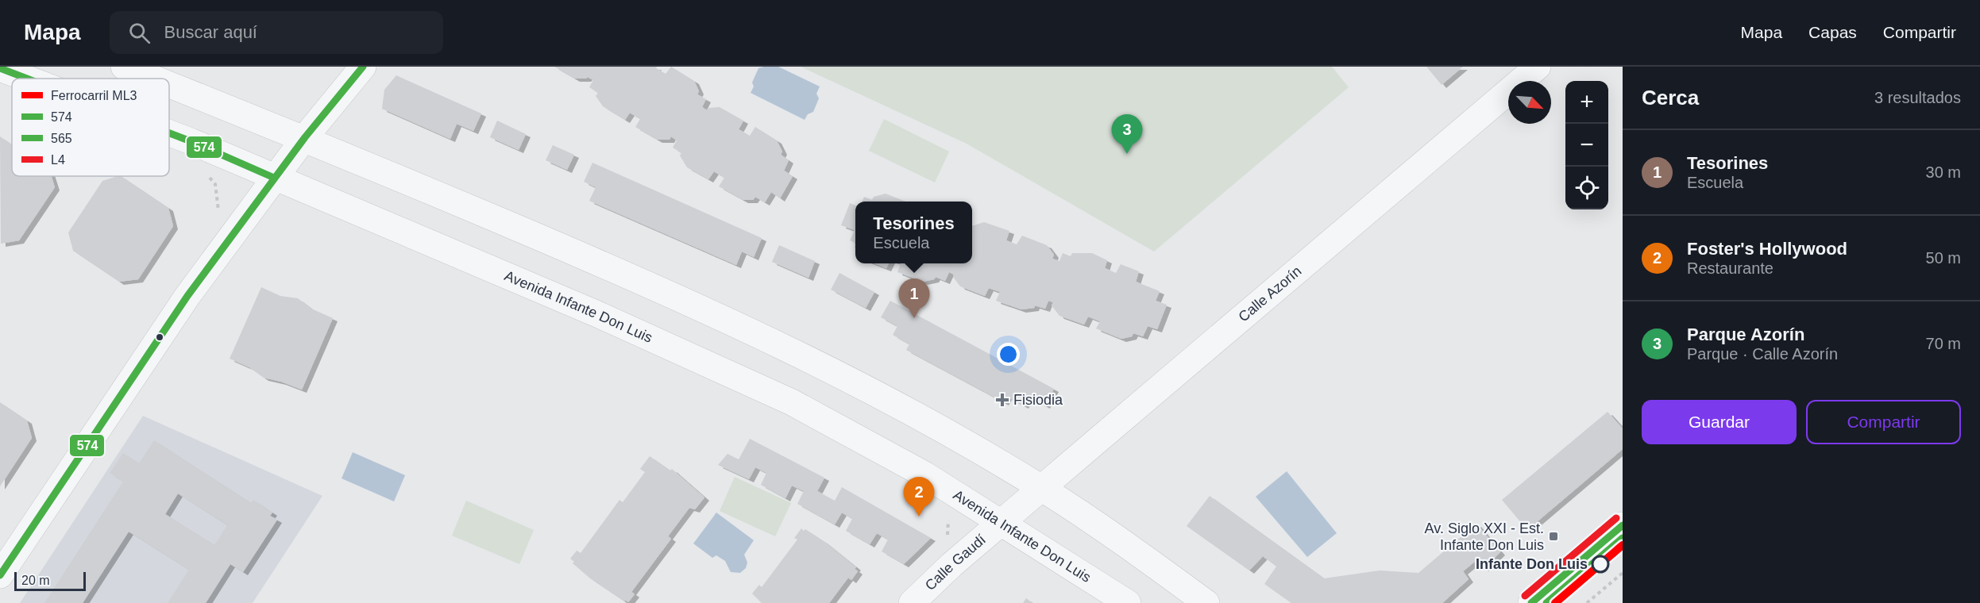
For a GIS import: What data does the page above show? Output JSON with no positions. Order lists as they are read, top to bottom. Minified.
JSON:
{"streets":{"street":["Calle Azorín","Avenida Infante Don Luis","Calle Gaudí"]},"crossings":[["Calle Azorín","Avenida Infante Don Luis"],["Calle Azorín","Calle Gaudí"],["Avenida Infante Don Luis","Calle Gaudí"]],"places":{"health":["Fisiodia"],"transit":["Av. Siglo XXI - Est. Infante Don Luis"],"other":["Infante Don Luis"]},"lines":["transit line 574","transit line L4","transit line 565","rail line ML3"],"legend":["Ferrocarril ML3","574","565","L4"],"scale_bar":"20 m","north":"bottom right","page":{"header":"Mapa","search":"Buscar aquí","nav":["Mapa","Capas","Compartir"],"heading":["Cerca","3 resultados"],"map_buttons":["+","−"],"pins":["3","1","2"],"list":[{"mark":"1","name":"Tesorines","note":"Escuela","value":"30 m"},{"mark":"2","name":"Foster's Hollywood","note":"Restaurante","value":"50 m"},{"mark":"3","name":"Parque Azorín","note":"Parque · Calle Azorín","value":"70 m"}],"popup":["Tesorines","Escuela"],"buttons":["Guardar","Compartir"],"scale":"20 m"}}
